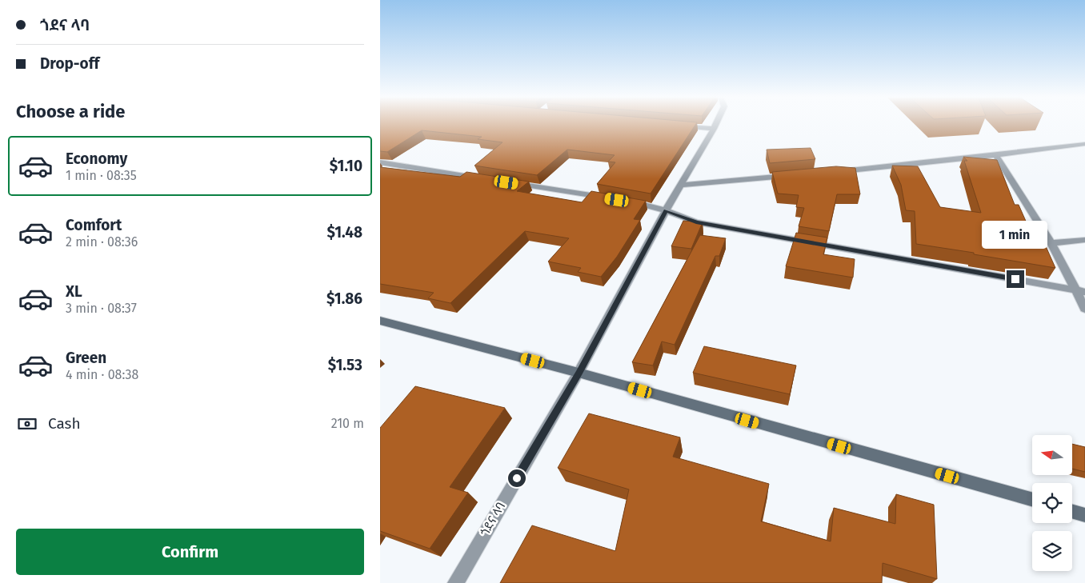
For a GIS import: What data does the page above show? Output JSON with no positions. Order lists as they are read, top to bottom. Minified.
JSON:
{"streets":{"street":["ጎደና ላባ"]},"north":"left","page":{"banner":["ጎደና ላባ","Drop-off"],"heading":"Choose a ride","list":[{"name":"Economy","note":"1 min · 08:35","value":"$1.10"},{"name":"Comfort","note":"2 min · 08:36","value":"$1.48"},{"name":"XL","note":"3 min · 08:37","value":"$1.86"},{"name":"Green","note":"4 min · 08:38","value":"$1.53"}],"bubble":"1 min","pay":["Cash","210 m"],"buttons":"Confirm"}}
